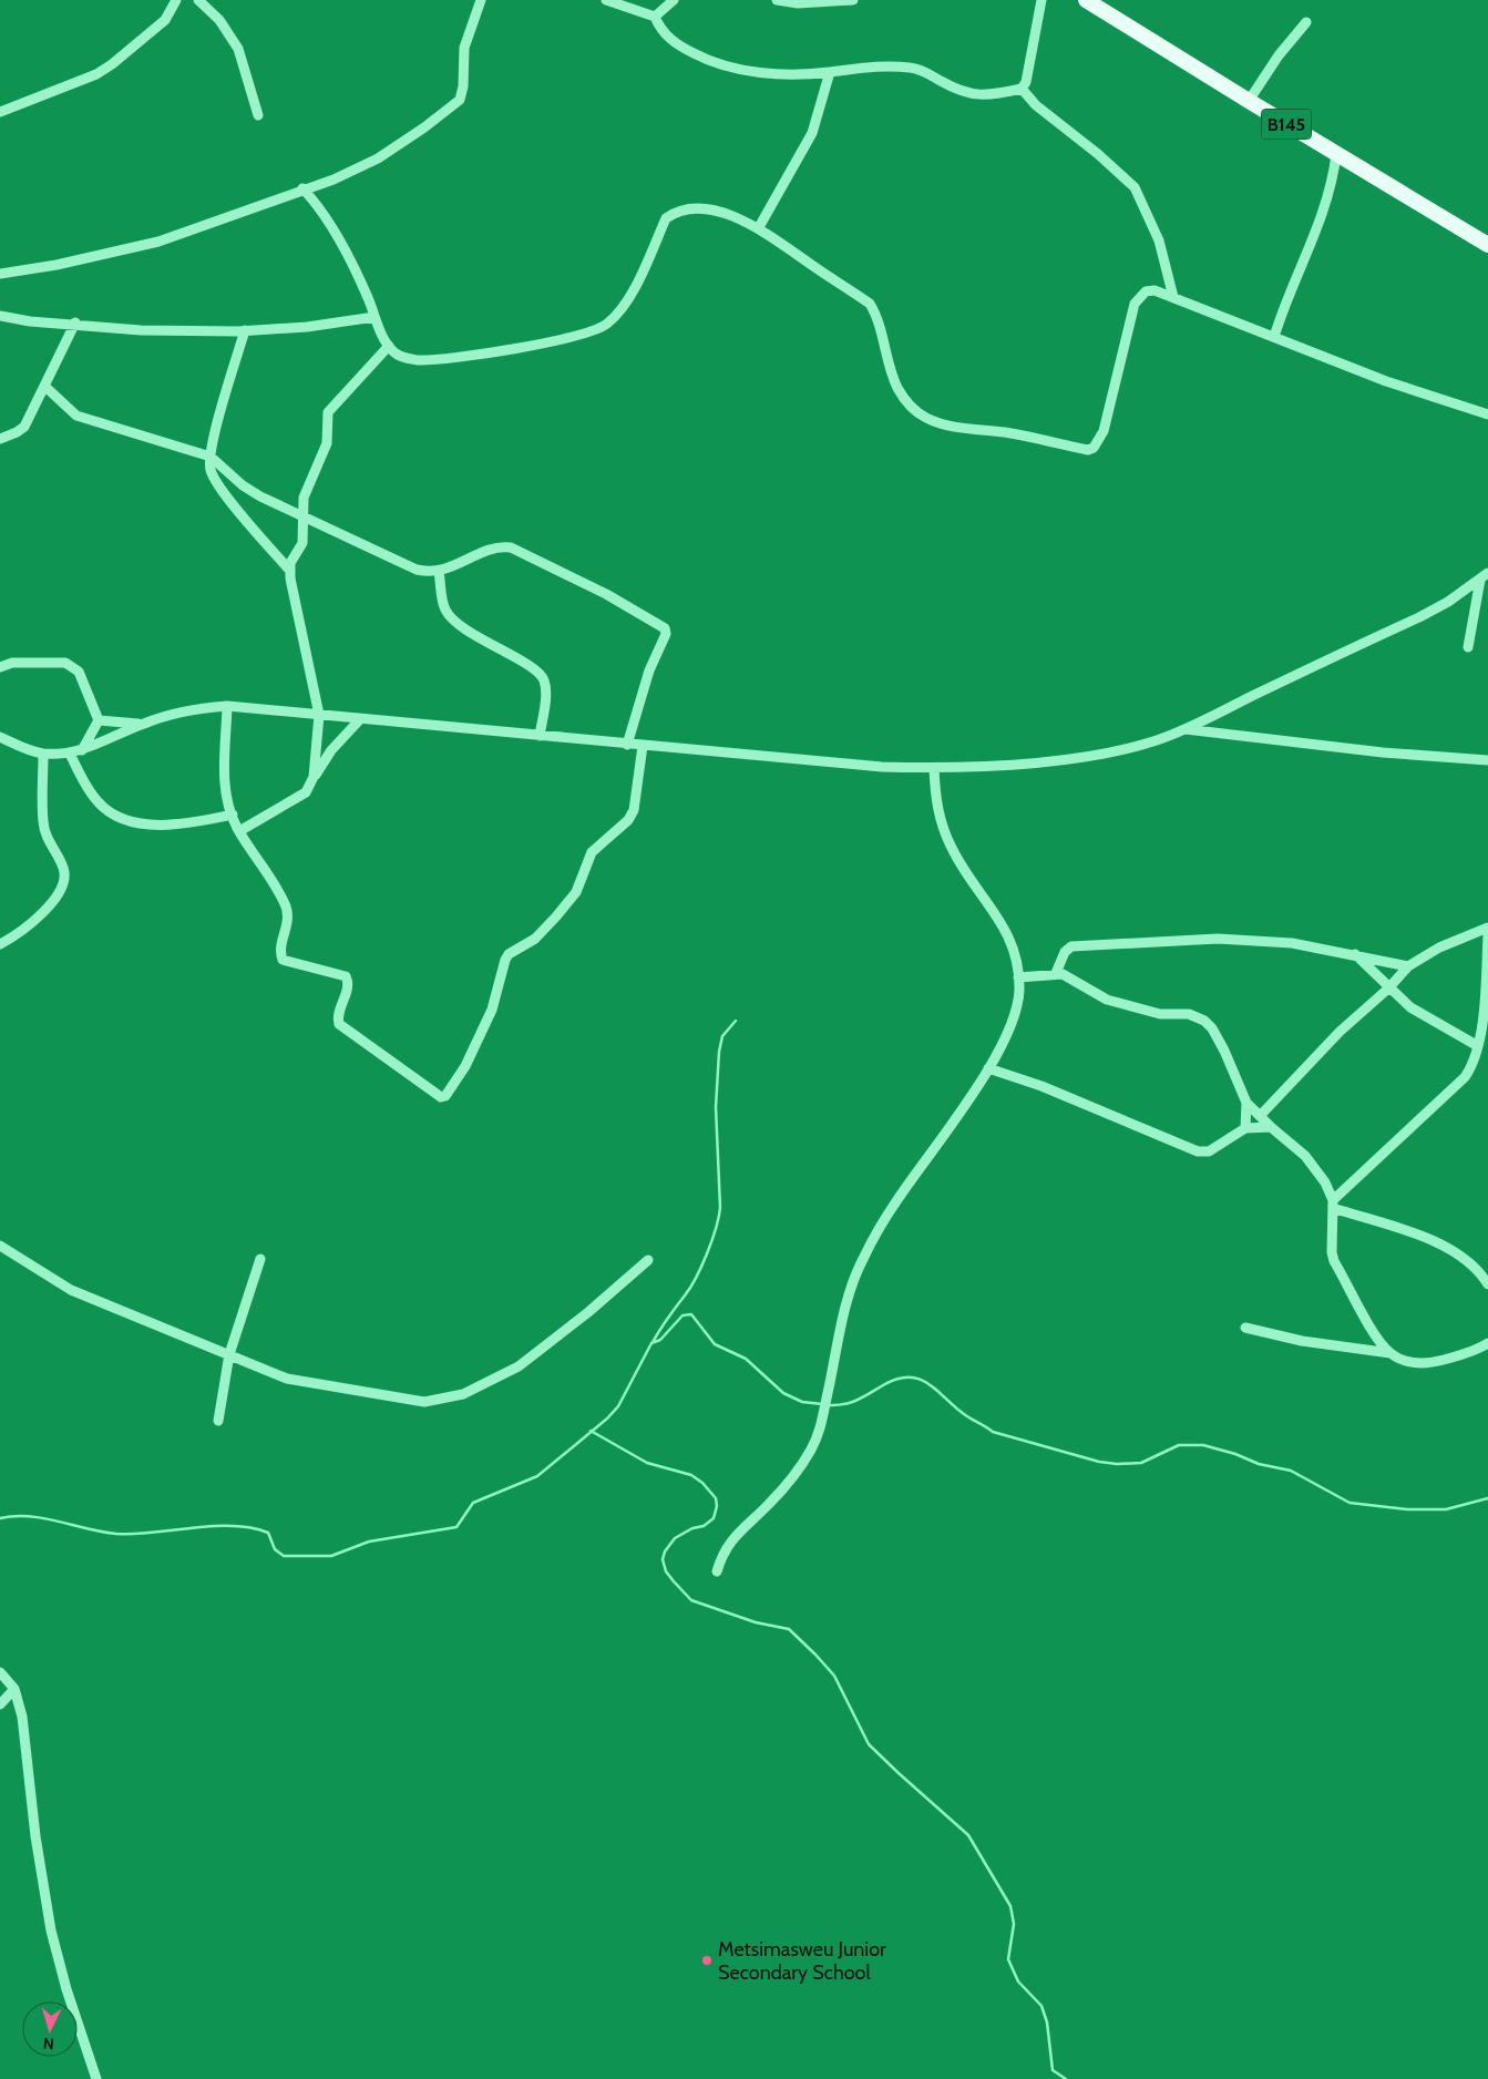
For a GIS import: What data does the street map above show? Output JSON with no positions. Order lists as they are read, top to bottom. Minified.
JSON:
{"streets":{"main road":["B145"]},"places":["Metsimasweu Junior Secondary School"],"north":"bottom"}
